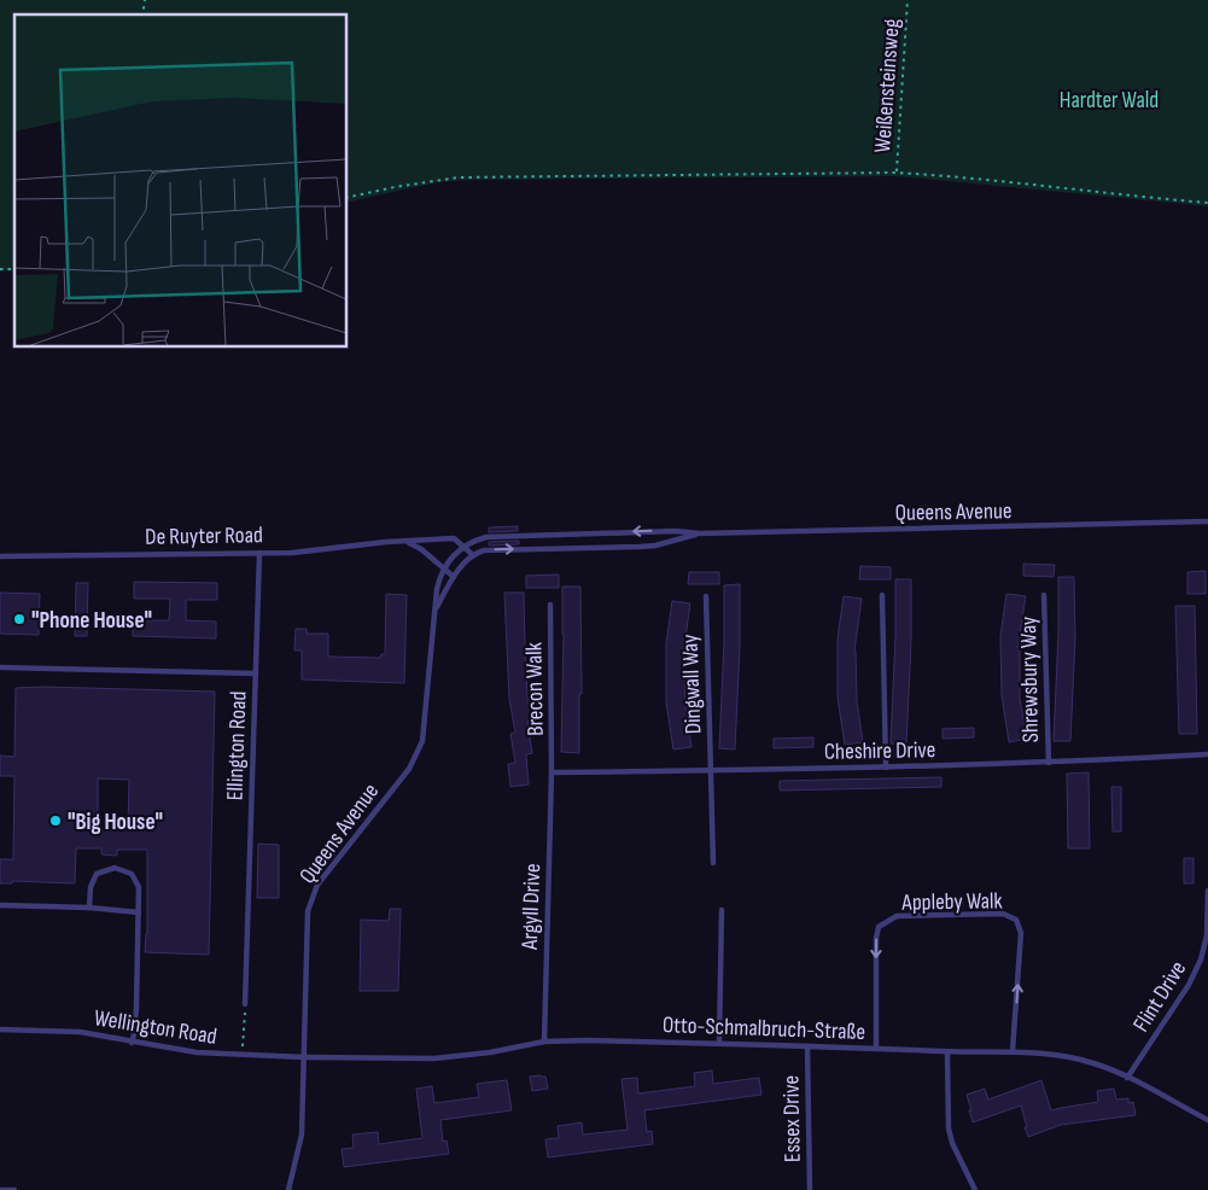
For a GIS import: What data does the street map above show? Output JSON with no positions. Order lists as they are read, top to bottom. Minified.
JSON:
{"streets":{"lane":["Queens Avenue","De Ruyter Road","Shrewsbury Way","Dingwall Way","Brecon Walk","Ellington Road","Cheshire Drive","Appleby Walk","Argyll Drive","Flint Drive","Wellington Road","Otto-Schmalbruch-Straße","Essex Drive"],"path":["Weißensteinsweg"]},"crossings":[["Queens Avenue","De Ruyter Road"],["Queens Avenue","Wellington Road"],["Queens Avenue","Otto-Schmalbruch-Straße"],["Shrewsbury Way","Cheshire Drive"],["Dingwall Way","Cheshire Drive"],["Brecon Walk","Cheshire Drive"],["Brecon Walk","Argyll Drive"],["Cheshire Drive","Argyll Drive"],["Appleby Walk","Otto-Schmalbruch-Straße"],["Argyll Drive","Otto-Schmalbruch-Straße"],["Flint Drive","Otto-Schmalbruch-Straße"],["Wellington Road","Otto-Schmalbruch-Straße"],["Otto-Schmalbruch-Straße","Essex Drive"]],"parks":["Hardter Wald"],"places":["\"Phone House\"","\"Big House\""]}
